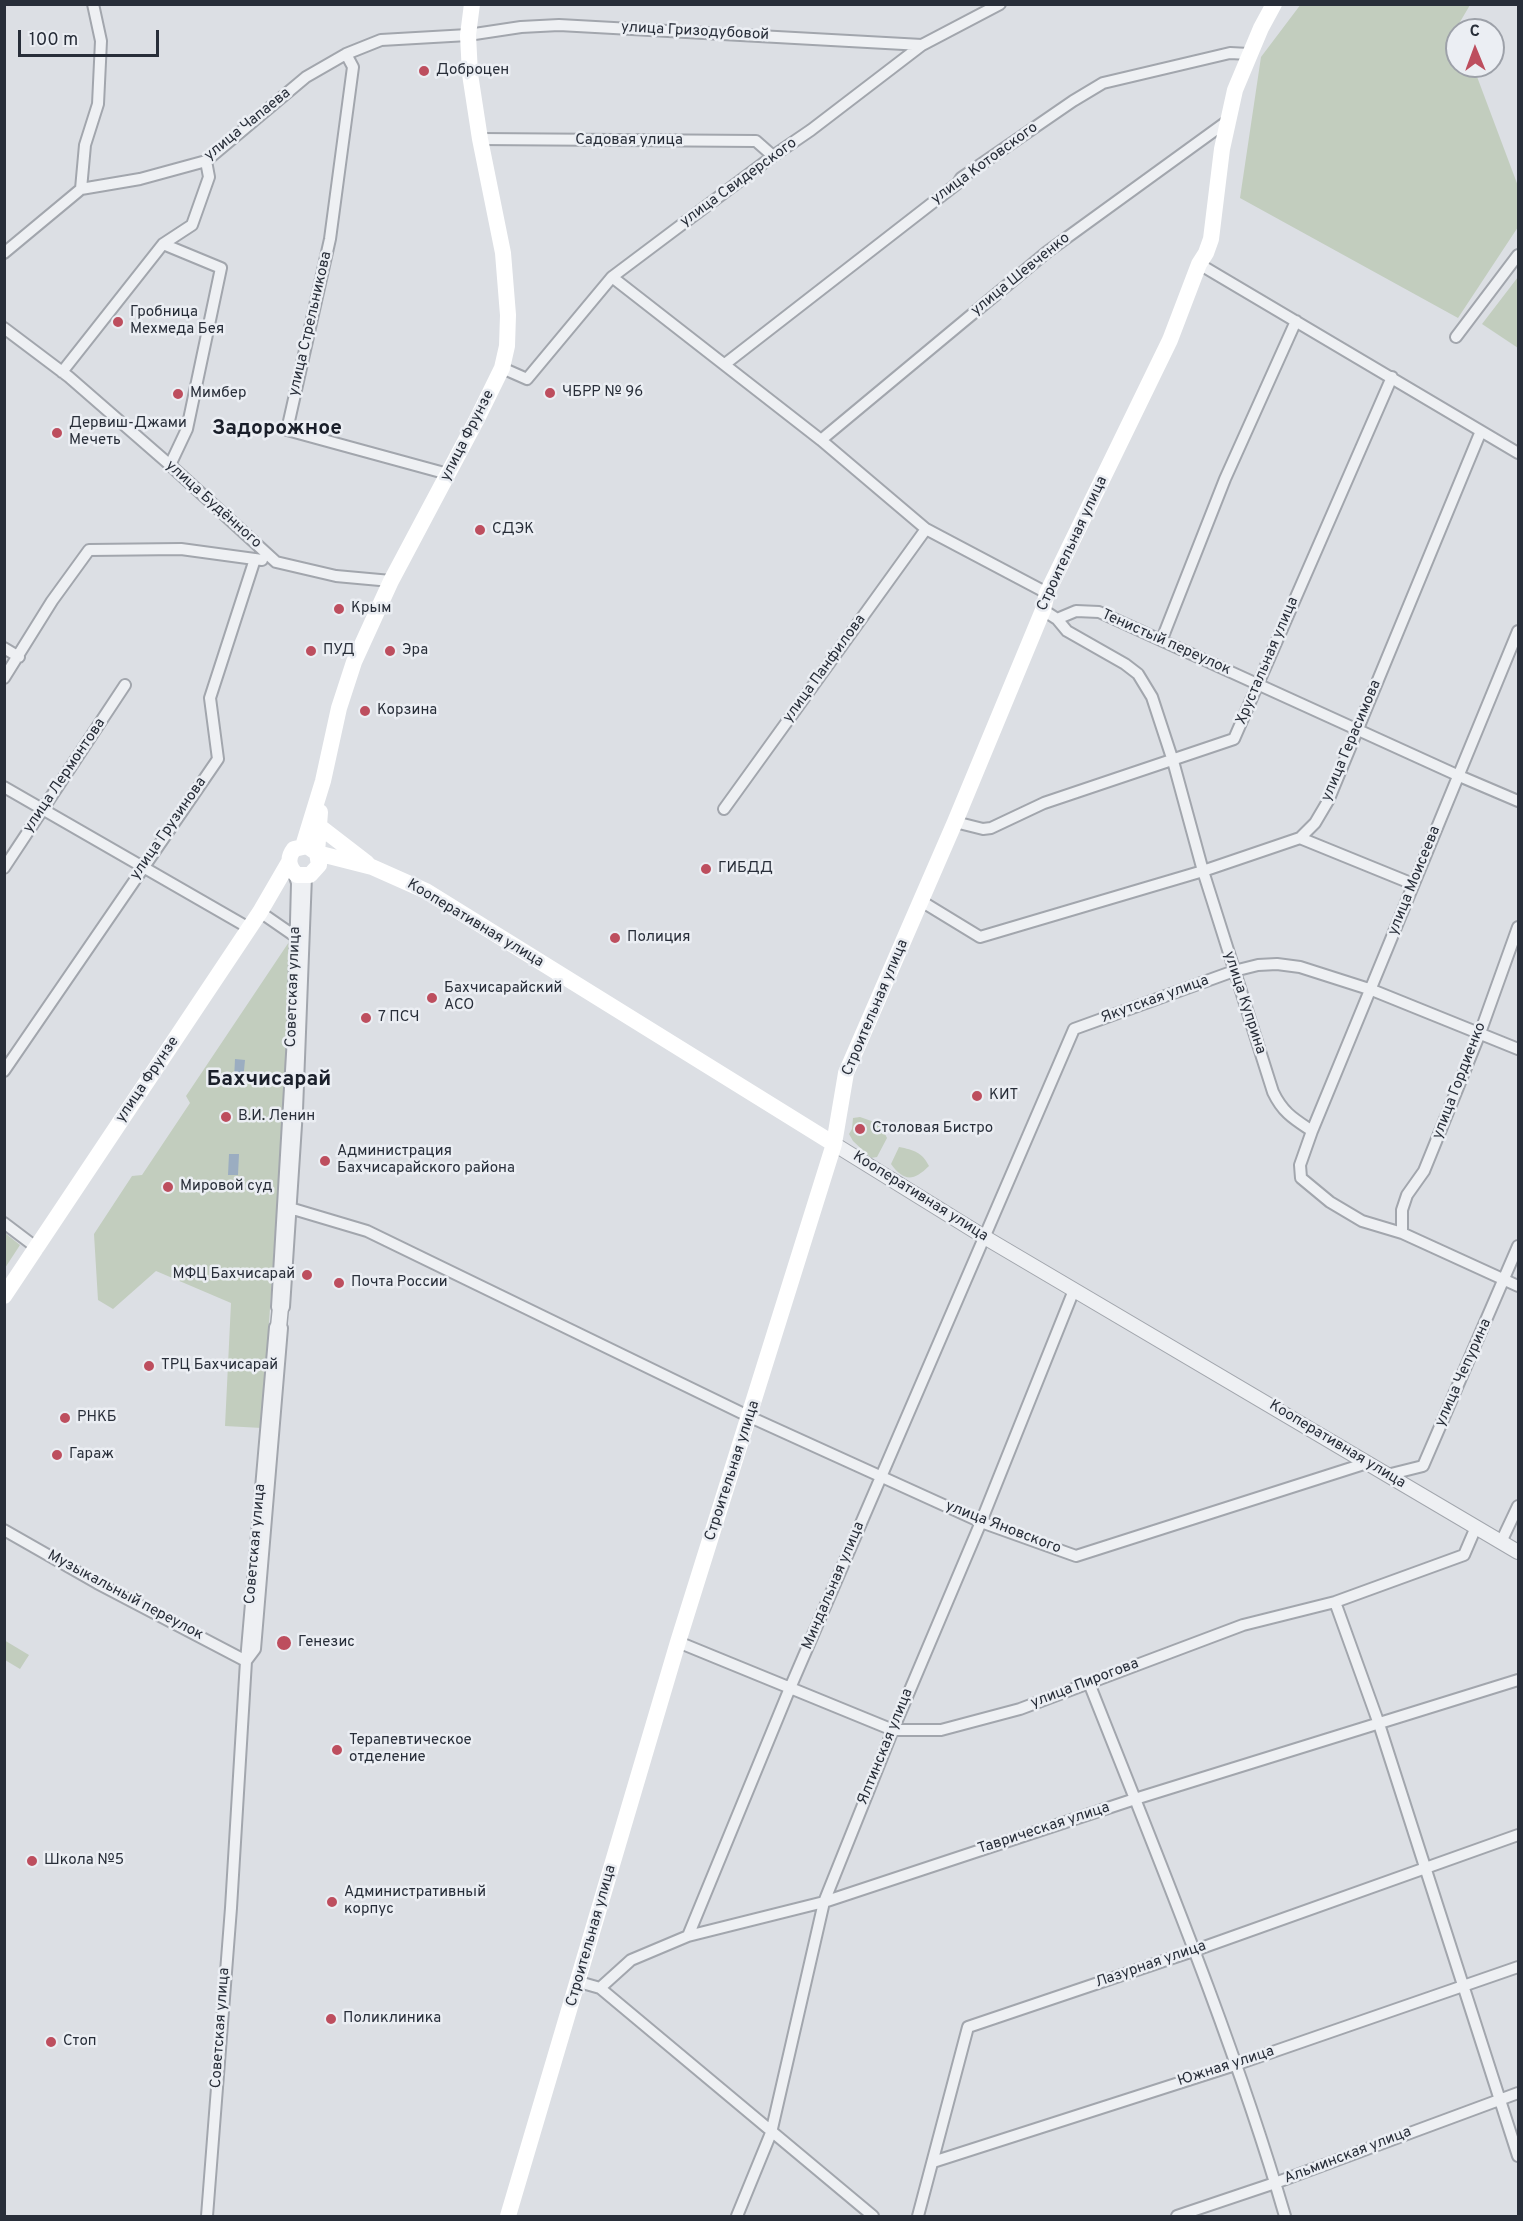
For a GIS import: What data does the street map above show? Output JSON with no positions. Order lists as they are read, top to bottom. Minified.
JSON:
{"streets":{"main road":["улица Фрунзе","Строительная улица","Кооперативная улица"],"street":["улица Гризодубовой","улица Чапаева","Садовая улица","улица Котовского","улица Свидерского","улица Шевченко","улица Стрельникова","улица Будённого","Тенистый переулок","Хрустальная улица","улица Панфилова","улица Герасимова","улица Лермонтова","улица Грузинова","улица Моисеева","Советская улица","Якутская улица","улица Куприна","улица Гордиенко","улица Чепурина","улица Яновского","Миндальная улица","Музыкальный переулок","улица Пирогова","Ялтинская улица","Таврическая улица","Лазурная улица","Южная улица","Альминская улица"]},"crossings":[["улица Гризодубовой","улица Чапаева"],["улица Гризодубовой","улица Свидерского"],["улица Гризодубовой","улица Фрунзе"],["улица Чапаева","улица Стрельникова"],["улица Чапаева","улица Фрунзе"],["Садовая улица","улица Свидерского"],["Садовая улица","улица Фрунзе"],["улица Котовского","Строительная улица"],["улица Свидерского","улица Фрунзе"],["улица Шевченко","Строительная улица"],["улица Стрельникова","улица Фрунзе"],["улица Фрунзе","улица Будённого"],["улица Фрунзе","Кооперативная улица"],["улица Фрунзе","Советская улица"],["Строительная улица","Хрустальная улица"],["Строительная улица","Кооперативная улица"],["Строительная улица","улица Яновского"],["Строительная улица","улица Пирогова"],["Тенистый переулок","Хрустальная улица"],["Тенистый переулок","улица Герасимова"],["Тенистый переулок","улица Моисеева"],["Тенистый переулок","улица Куприна"],["Хрустальная улица","улица Куприна"],["улица Моисеева","Якутская улица"],["улица Моисеева","улица Куприна"],["Кооперативная улица","Советская улица"],["Кооперативная улица","Якутская улица"],["Кооперативная улица","улица Чепурина"],["Кооперативная улица","улица Яновского"],["Кооперативная улица","Миндальная улица"],["Кооперативная улица","улица Пирогова"],["Кооперативная улица","Ялтинская улица"],["Советская улица","улица Яновского"],["Советская улица","Музыкальный переулок"],["Якутская улица","улица Куприна"],["Якутская улица","улица Гордиенко"],["Якутская улица","Миндальная улица"],["улица Яновского","Миндальная улица"],["улица Яновского","Ялтинская улица"],["Миндальная улица","улица Пирогова"],["Миндальная улица","Таврическая улица"],["улица Пирогова","Ялтинская улица"],["Ялтинская улица","Таврическая улица"],["Лазурная улица","Южная улица"]],"districts":["Задорожное","Бахчисарай"],"places":["Доброцен","Гробница Мехмеда Бея","ЧБРР № 96","Мимбер","Дервиш-Джами Мечеть","СДЭК","Крым","ПУД","Эра","Корзина","ГИБДД","Полиция","Бахчисарайский АСО","7 ПСЧ","КИТ","В.И. Ленин","Столовая Бистро","Администрация Бахчисарайского района","Мировой суд","МФЦ Бахчисарай","Почта России","ТРЦ Бахчисарай","РНКБ","Гараж","Генезис","Терапевтическое отделение","Школа №5","Административный корпус","Поликлиника","Стоп"],"scale_bar":"100 m","north":"top"}
